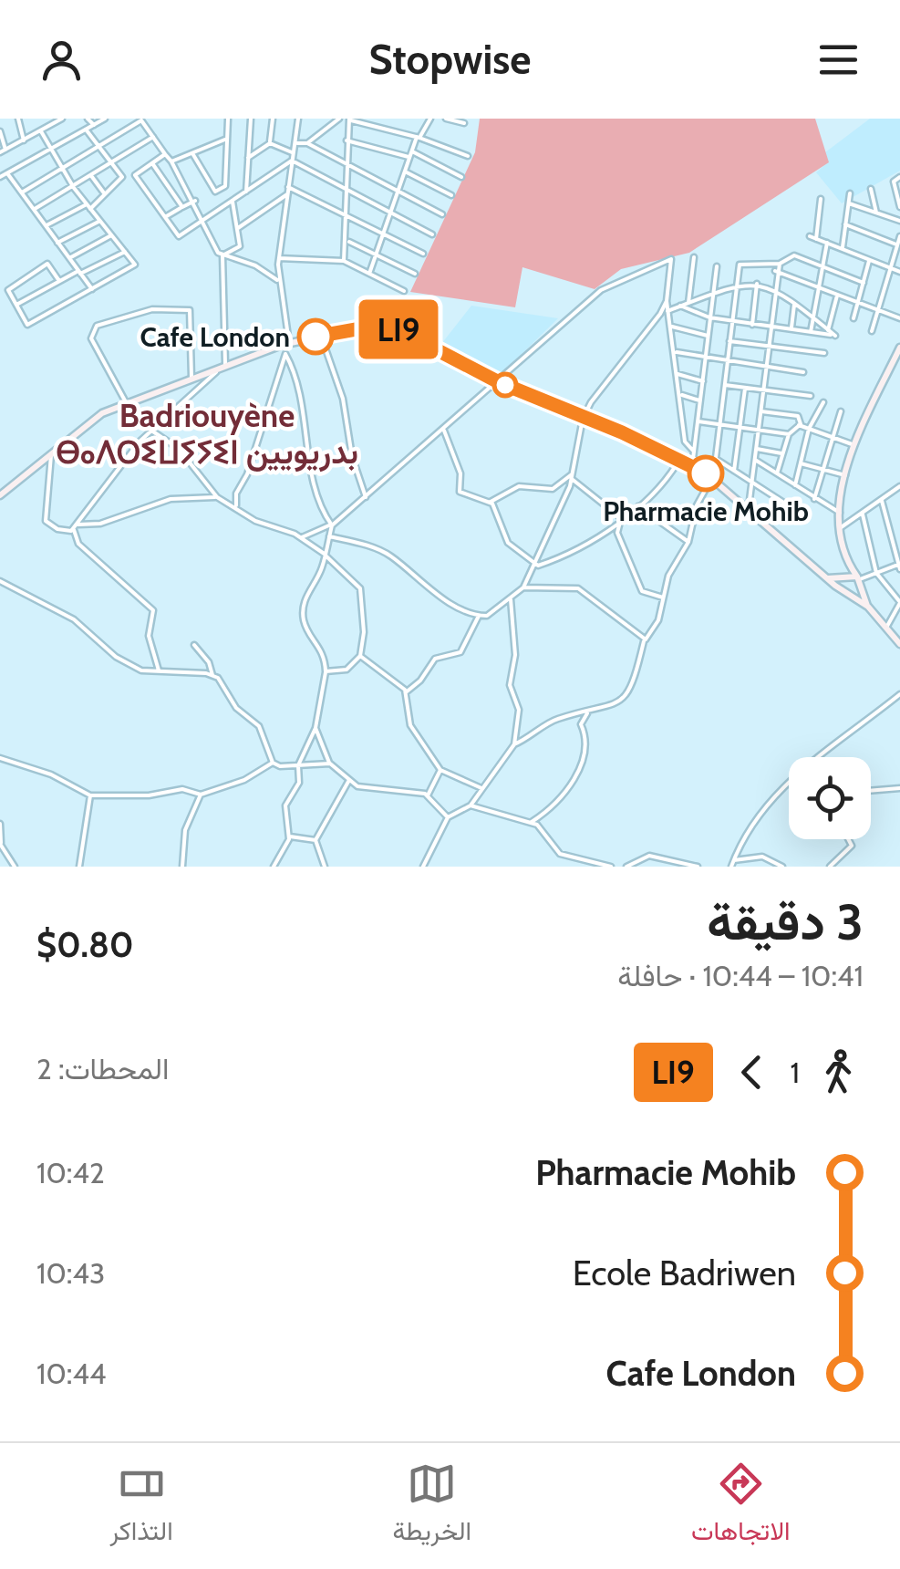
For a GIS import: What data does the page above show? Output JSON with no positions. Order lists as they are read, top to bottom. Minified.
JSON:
{"districts":["Badriouyène ⴱⴰⴷⵔⵉⵡⵢⵢⵉⵏ بدريويين"],"places":["Cafe London","Pharmacie Mohib"],"lines":["bus line LI9"],"page":{"header":"Stopwise","on_map":"LI9","heading":["3 دقيقة","10:41 – 10:44 · حافلة","$0.80"],"legs":["1","LI9","المحطات: 2"],"list":[{"name":"Pharmacie Mohib","value":"10:42"},{"name":"Ecole Badriwen","value":"10:43"},{"name":"Cafe London","value":"10:44"}],"tabs":["الاتجاهات","الخريطة","التذاكر"]}}
